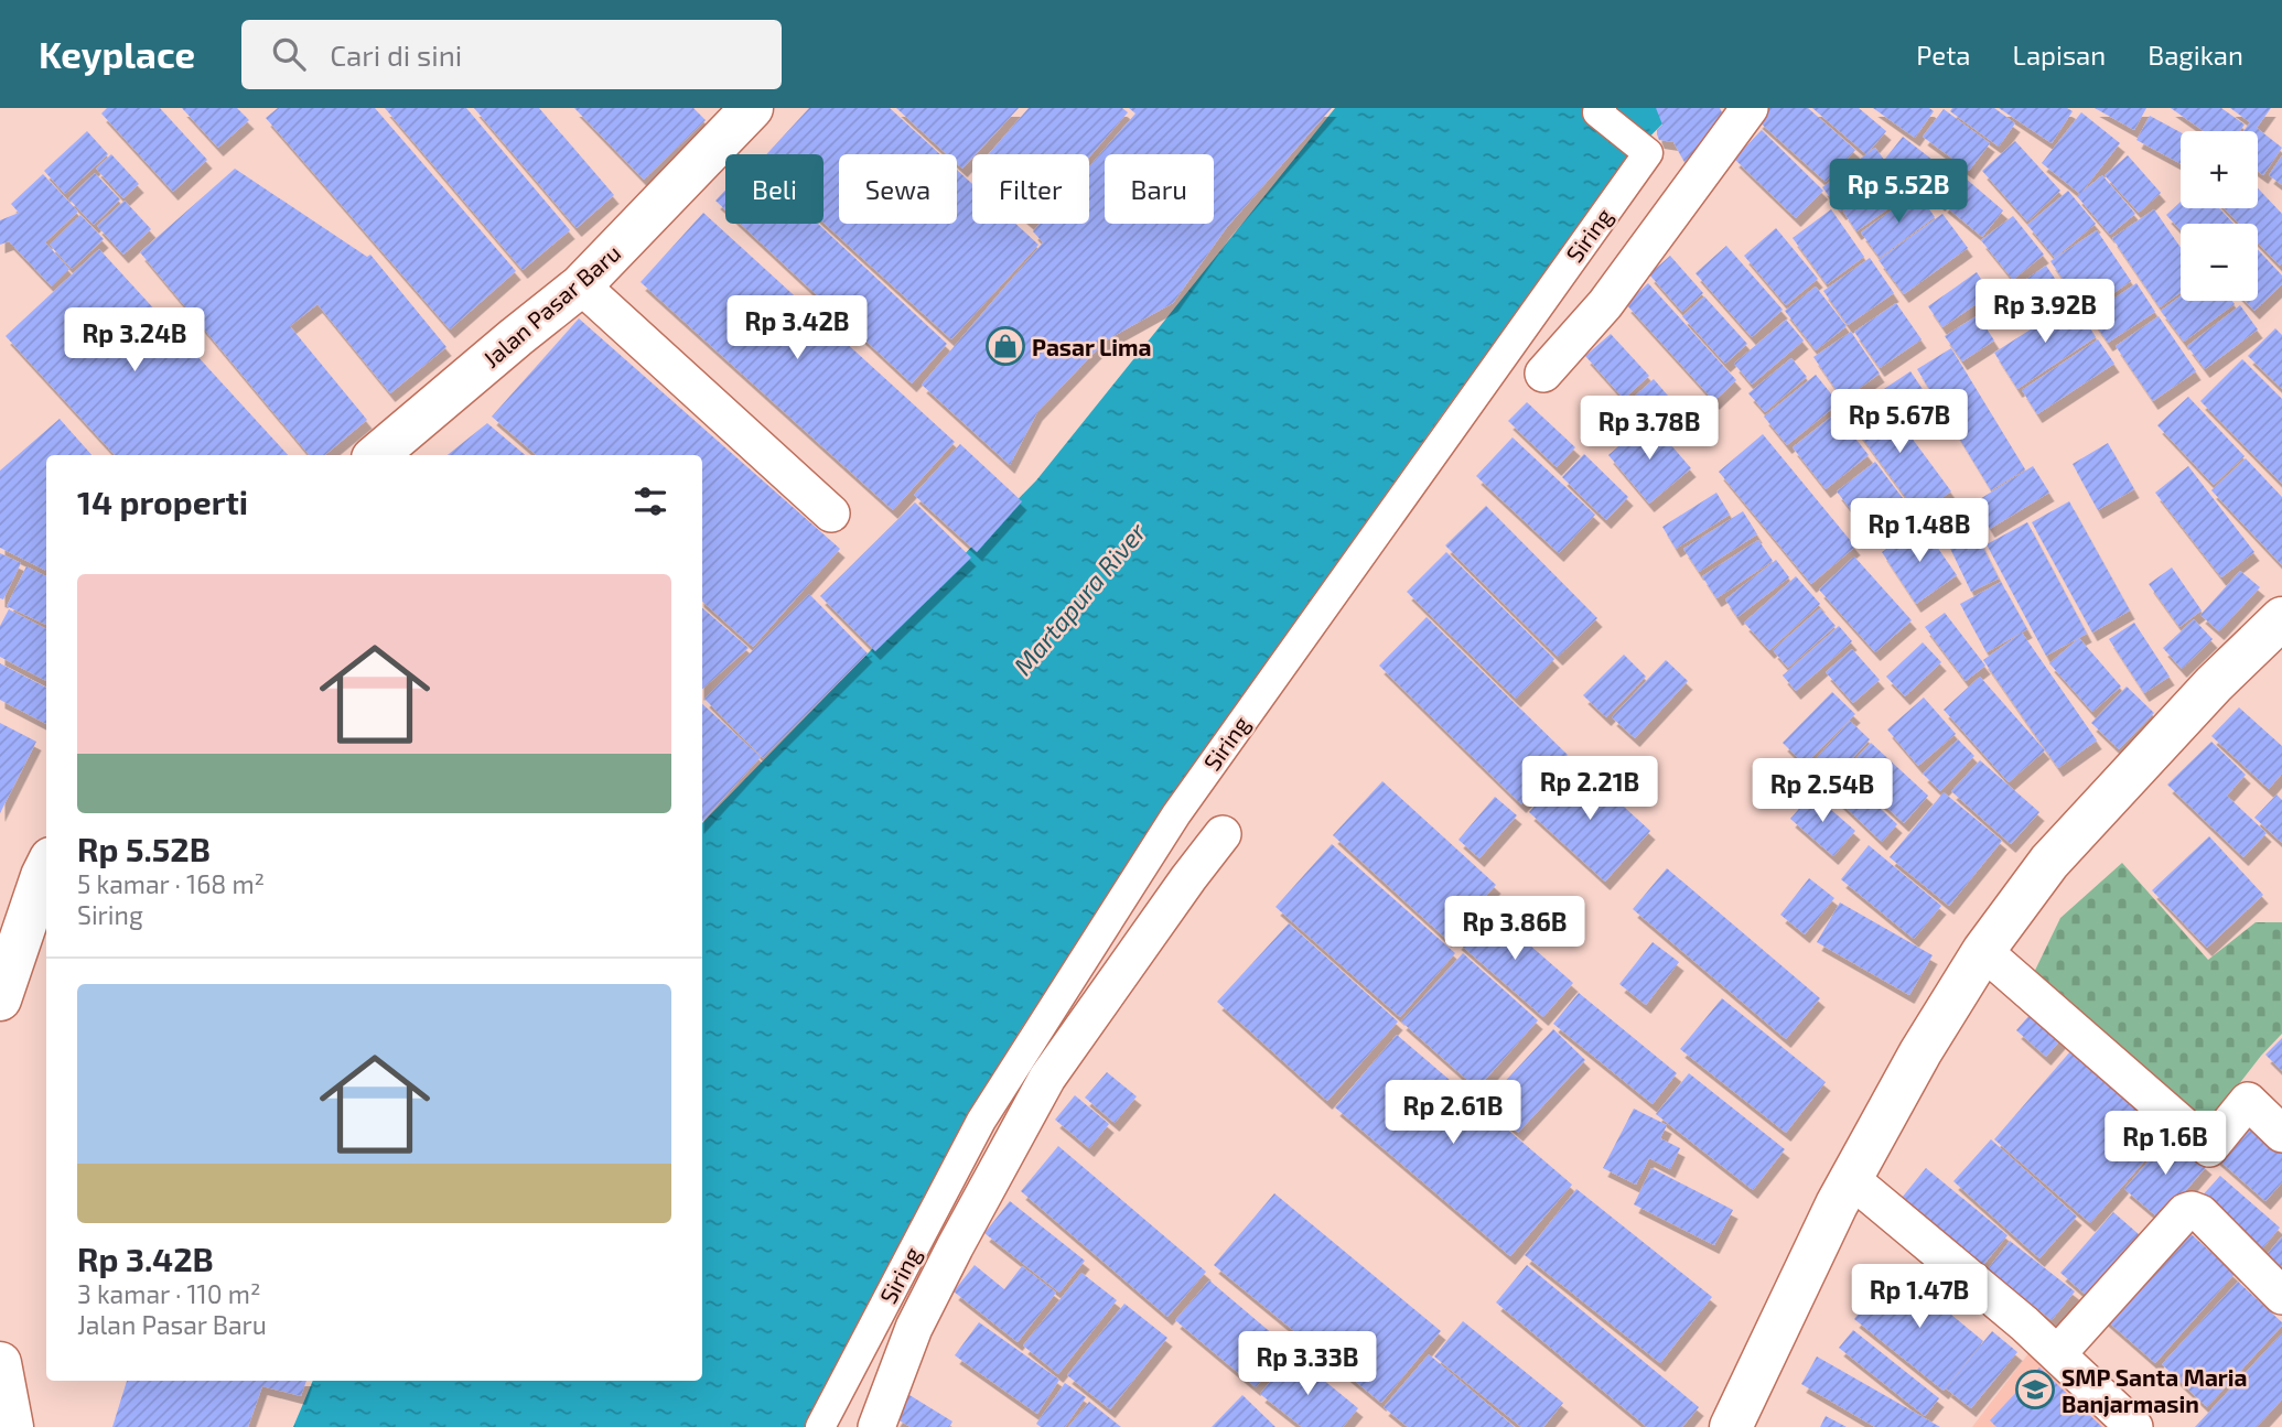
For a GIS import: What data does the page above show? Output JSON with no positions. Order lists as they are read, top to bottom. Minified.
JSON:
{"streets":{"main road":["Jalan Pasar Baru"],"street":["Siring"]},"water":["Martapura River"],"places":{"shop":["Pasar Lima"],"school or university":["SMP Santa Maria Banjarmasin"]},"page":{"header":"Keyplace","search":"Cari di sini","nav":["Peta","Lapisan","Bagikan"],"map_buttons":["+","−"],"chip":["Beli","Sewa","Filter","Baru"],"price":["Rp 5.52B","Rp 3.92B","Rp 3.42B","Rp 3.24B","Rp 5.67B","Rp 3.78B","Rp 1.48B","Rp 2.21B","Rp 2.54B","Rp 3.86B","Rp 2.61B","Rp 1.6B","Rp 1.47B","Rp 3.33B"],"heading":"14 properti","list":[{"name":"Rp 5.52B","note":"5 kamar · 168 m² · Siring"},{"name":"Rp 3.42B","note":"3 kamar · 110 m² · Jalan Pasar Baru"}]}}
